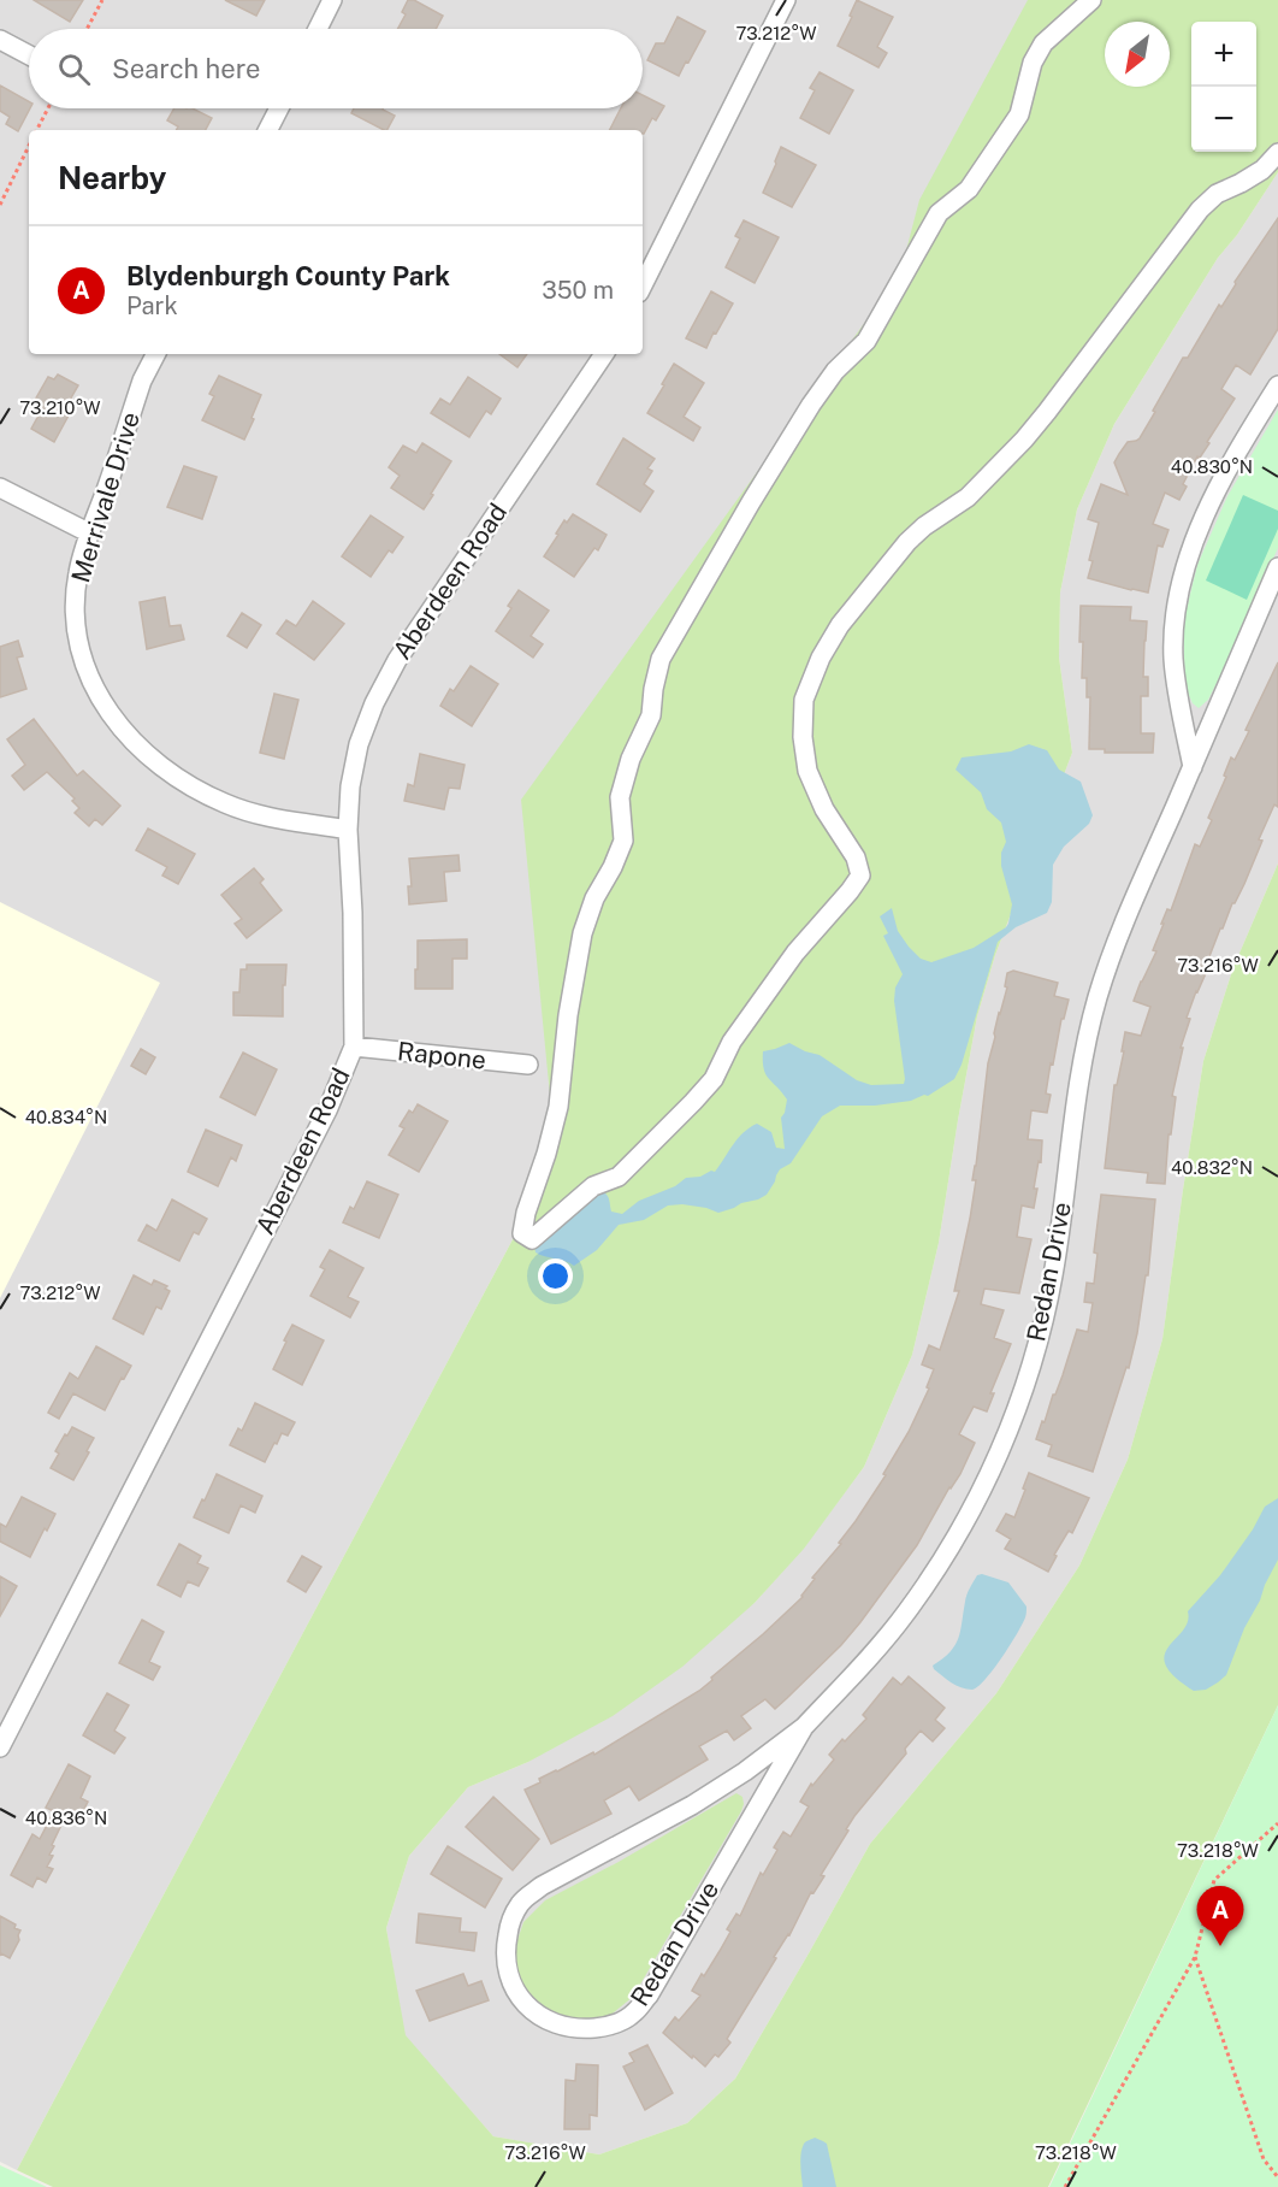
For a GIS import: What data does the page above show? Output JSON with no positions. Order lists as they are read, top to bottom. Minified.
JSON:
{"streets":{"street":["Merrivale Drive","Aberdeen Road","Rapone","Redan Drive"]},"crossings":[["Merrivale Drive","Aberdeen Road"],["Aberdeen Road","Rapone"]],"north":"bottom left","page":{"map_buttons":["+","−"],"search":"Search here","heading":"Nearby","list":[{"mark":"A","name":"Blydenburgh County Park","note":"Park","value":"350 m"}],"pins":"A"},"coordinates":["73.212°W","73.210°W","40.830°N","73.216°W","40.834°N","40.832°N","40.836°N","73.218°W"]}
